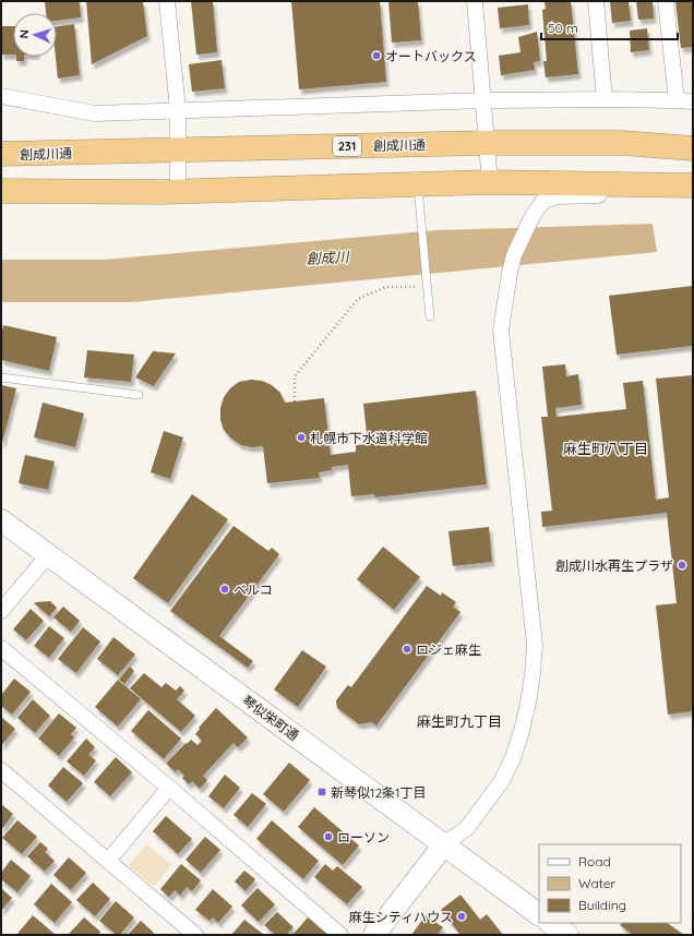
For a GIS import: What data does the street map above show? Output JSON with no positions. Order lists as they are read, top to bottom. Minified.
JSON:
{"streets":{"highway":["創成川通","231"],"main road":["琴似栄町通"]},"districts":["麻生町八丁目","麻生町九丁目"],"water":["創成川"],"places":{"other":["オートバックス","札幌市下水道科学館","創成川水再生プラザ","ベルコ","ロジェ麻生","ローソン","麻生シティハウス"],"transit":["新琴似12条1丁目"]},"legend":["Road","Water","Building"],"scale_bar":"50 m","north":"left"}
